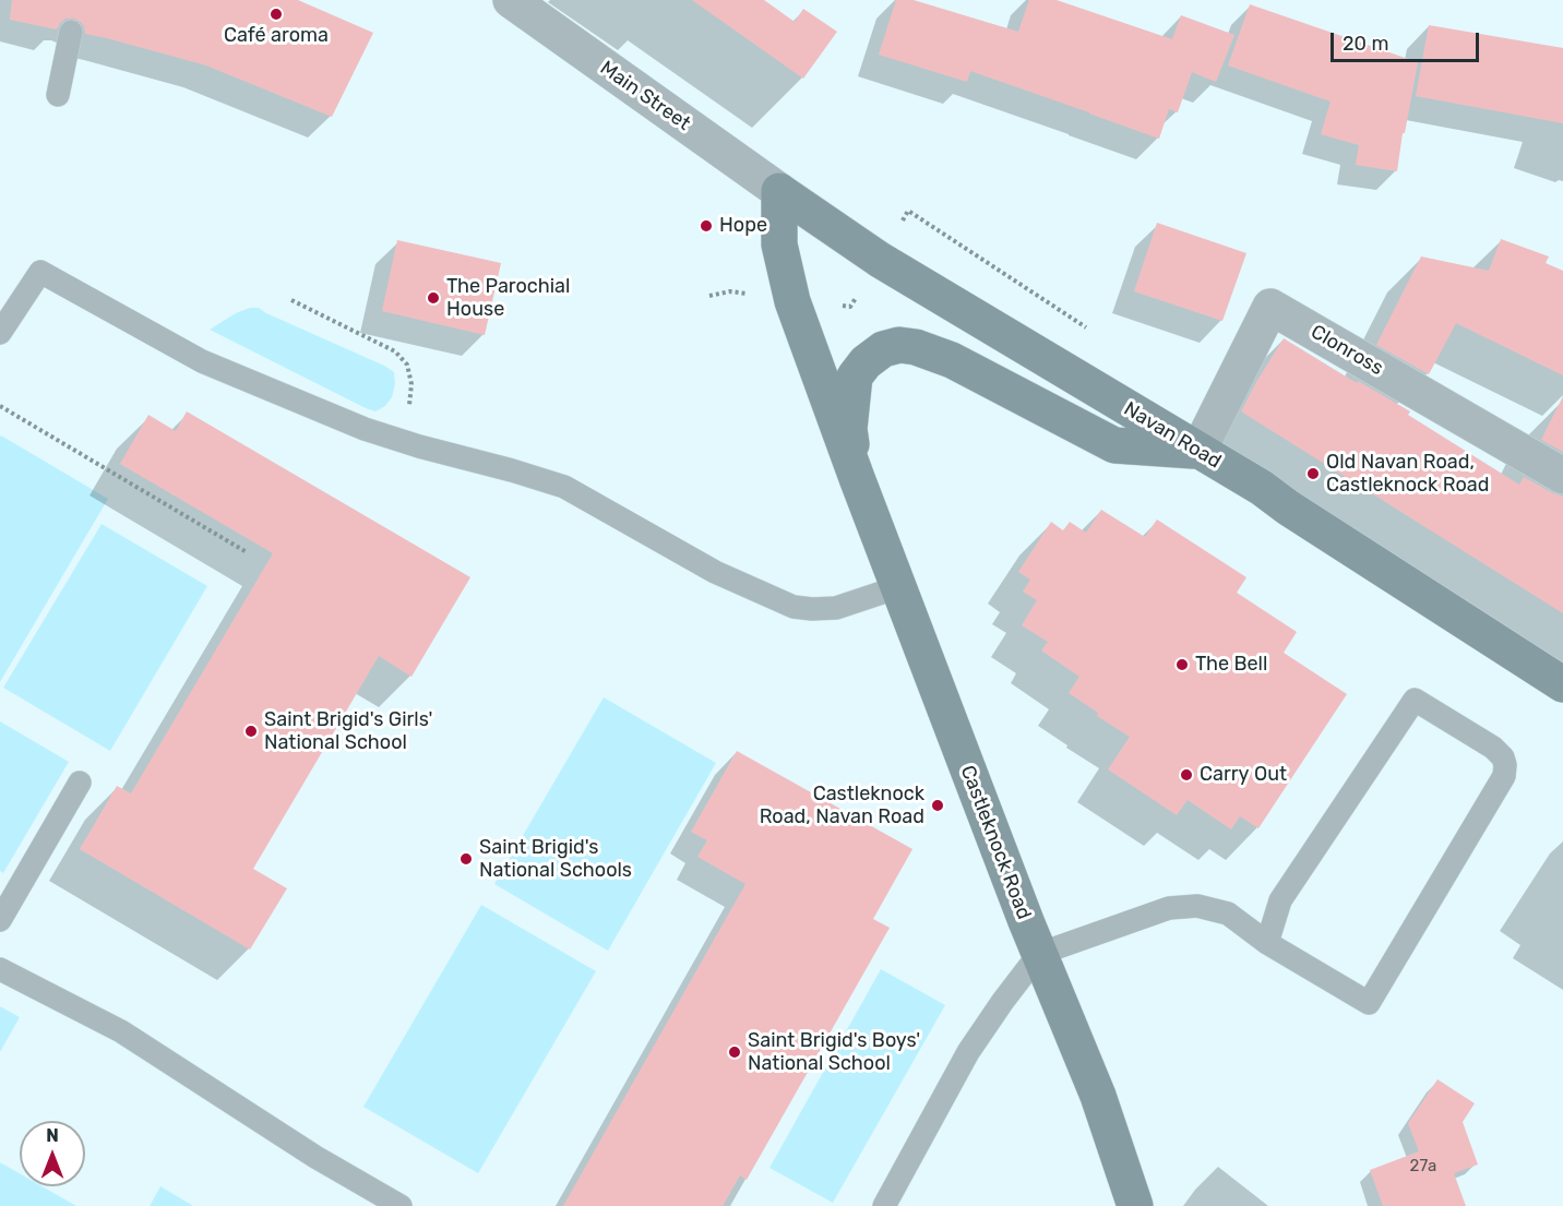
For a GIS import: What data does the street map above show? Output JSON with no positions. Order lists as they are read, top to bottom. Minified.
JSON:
{"streets":{"main road":["Navan Road","Castleknock Road"],"street":["Main Street","Clonross"]},"crossings":[["Main Street","Navan Road"],["Main Street","Castleknock Road"],["Clonross","Navan Road"],["Clonross","Castleknock Road"],["Navan Road","Castleknock Road"]],"places":["Café aroma","Hope","The Parochial House","Old Navan Road, Castleknock Road","The Bell","Saint Brigid's Girls' National School","Carry Out","Castleknock Road, Navan Road","Saint Brigid's National Schools","Saint Brigid's Boys' National School"],"house_numbers":["27a"],"scale_bar":"20 m","north":"top"}
